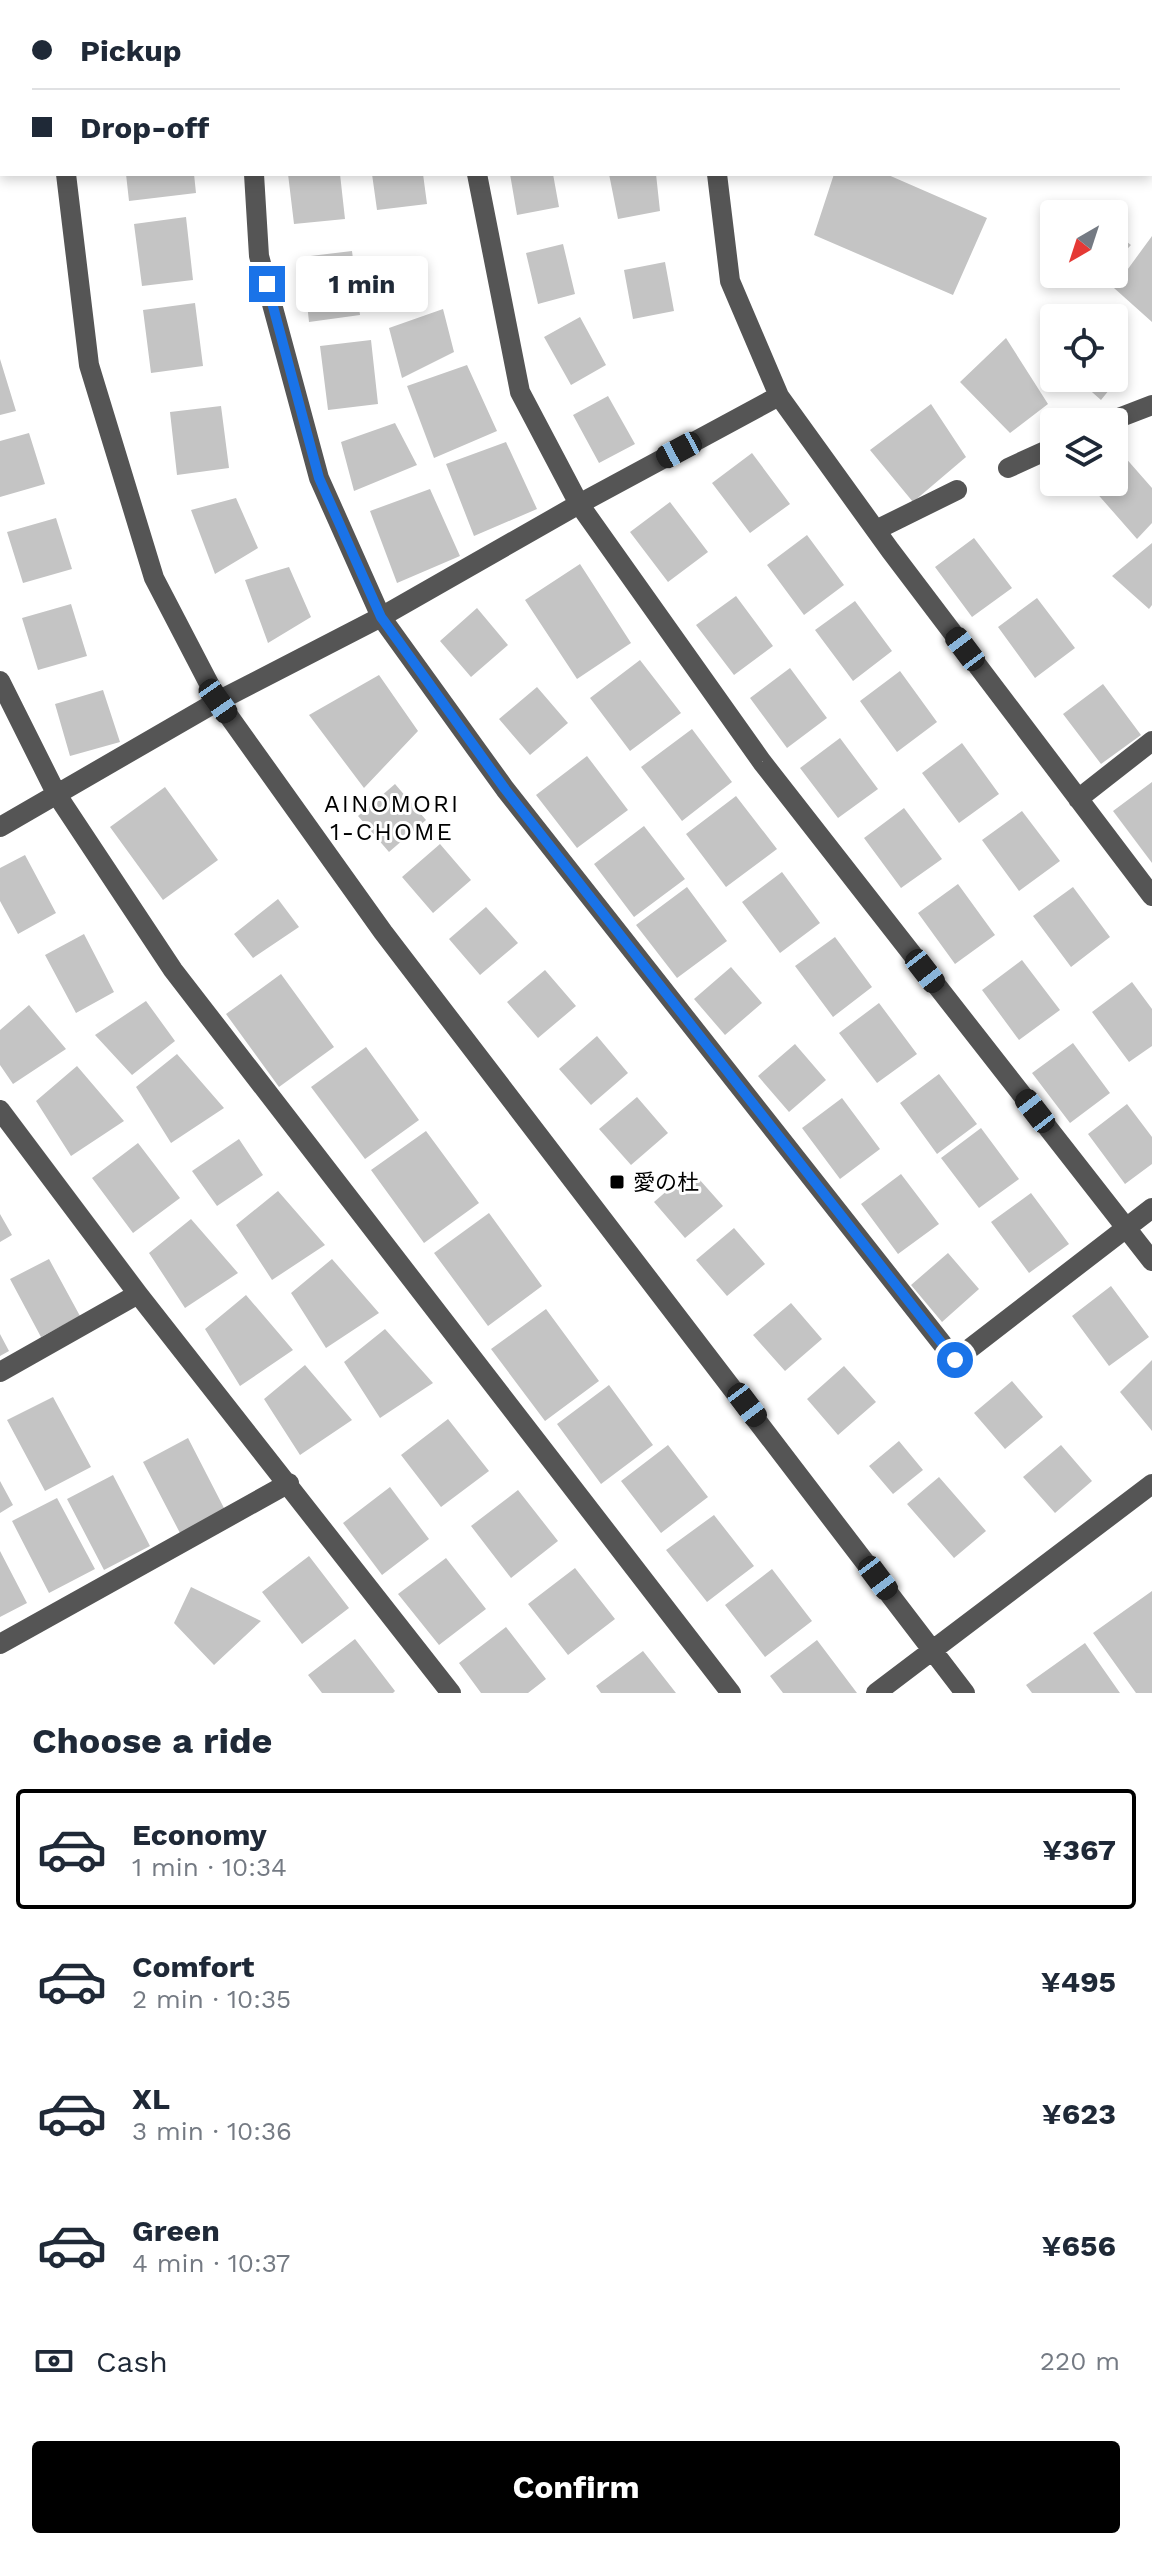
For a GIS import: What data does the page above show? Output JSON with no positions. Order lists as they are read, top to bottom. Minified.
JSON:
{"districts":["AINOMORI 1-CHOME"],"places":{"transit":["愛の杜"]},"north":"bottom left","page":{"banner":["Pickup","Drop-off"],"bubble":"1 min","heading":"Choose a ride","list":[{"name":"Economy","note":"1 min · 10:34","value":"¥367"},{"name":"Comfort","note":"2 min · 10:35","value":"¥495"},{"name":"XL","note":"3 min · 10:36","value":"¥623"},{"name":"Green","note":"4 min · 10:37","value":"¥656"}],"pay":["Cash","220 m"],"buttons":"Confirm"}}
